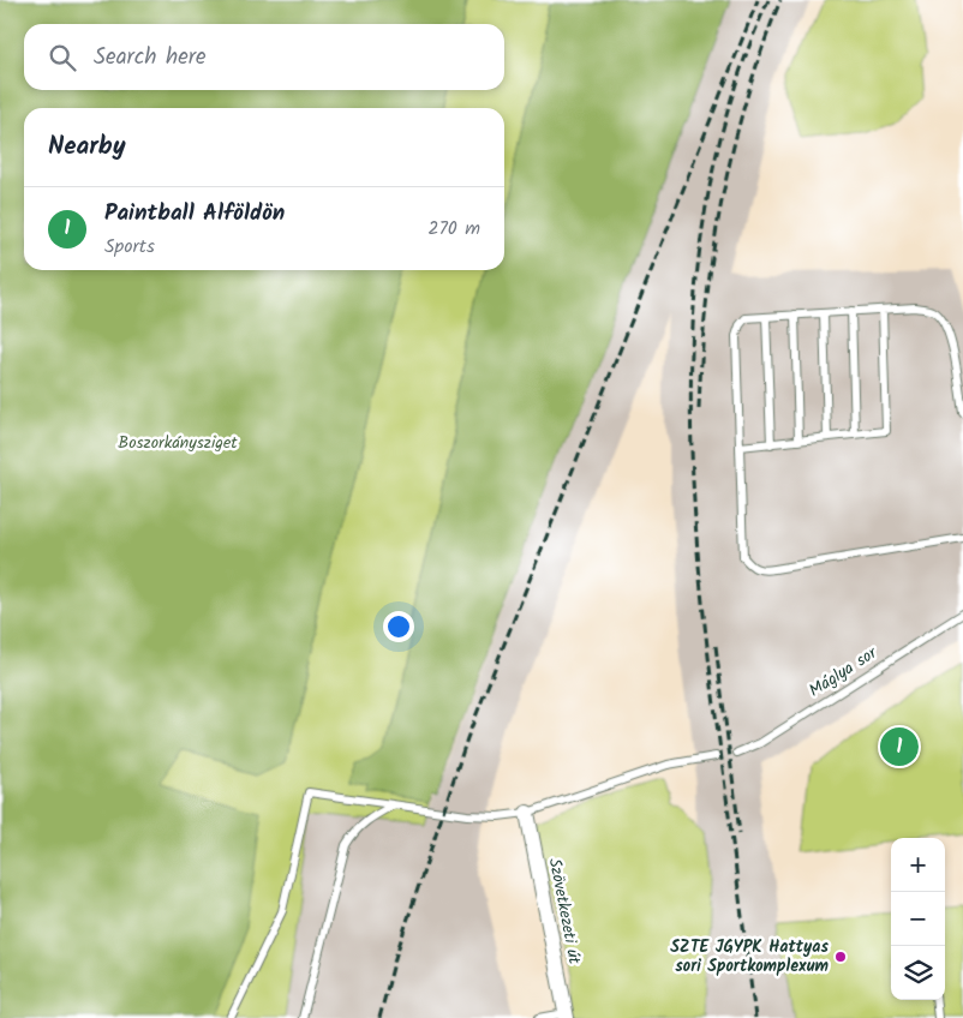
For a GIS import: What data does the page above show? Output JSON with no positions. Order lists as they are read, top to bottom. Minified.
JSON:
{"streets":{"street":["Szövetkezeti út"],"lane":["Máglya sor"]},"parks":["Boszorkánysziget"],"places":["SZTE JGYPK Hattyas sori Sportkomplexum"],"page":{"search":"Search here","heading":"Nearby","list":[{"mark":"1","name":"Paintball Alföldön","note":"Sports","value":"270 m"}],"pins":"1","map_buttons":["+","−"]}}
